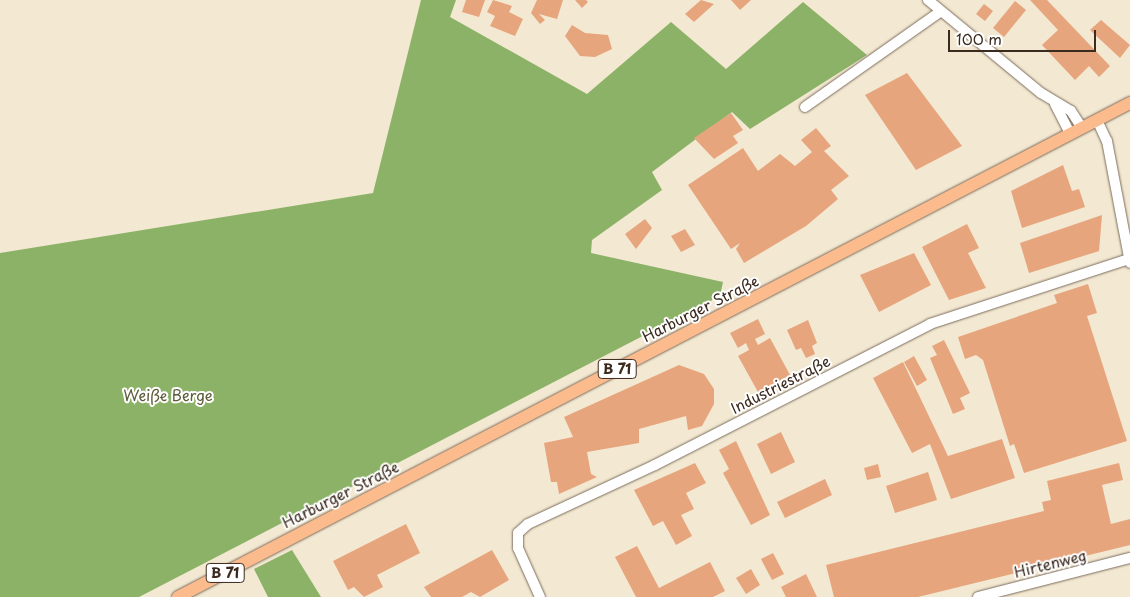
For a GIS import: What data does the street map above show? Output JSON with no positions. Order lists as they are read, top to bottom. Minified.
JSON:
{"streets":{"main road":["Harburger Straße","B 71"],"street":["Industriestraße","Hirtenweg"]},"parks":["Weiße Berge"],"scale_bar":"100 m"}
